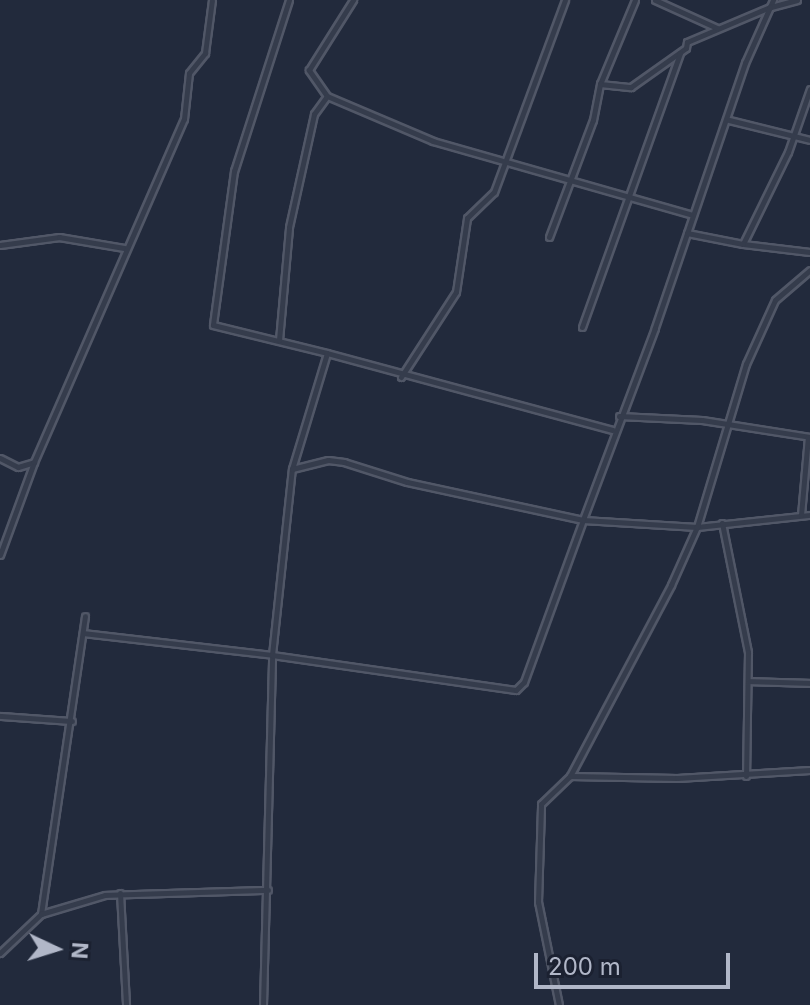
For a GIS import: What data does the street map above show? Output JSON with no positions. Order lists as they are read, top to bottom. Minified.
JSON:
{"scale_bar":"200 m","north":"right"}
